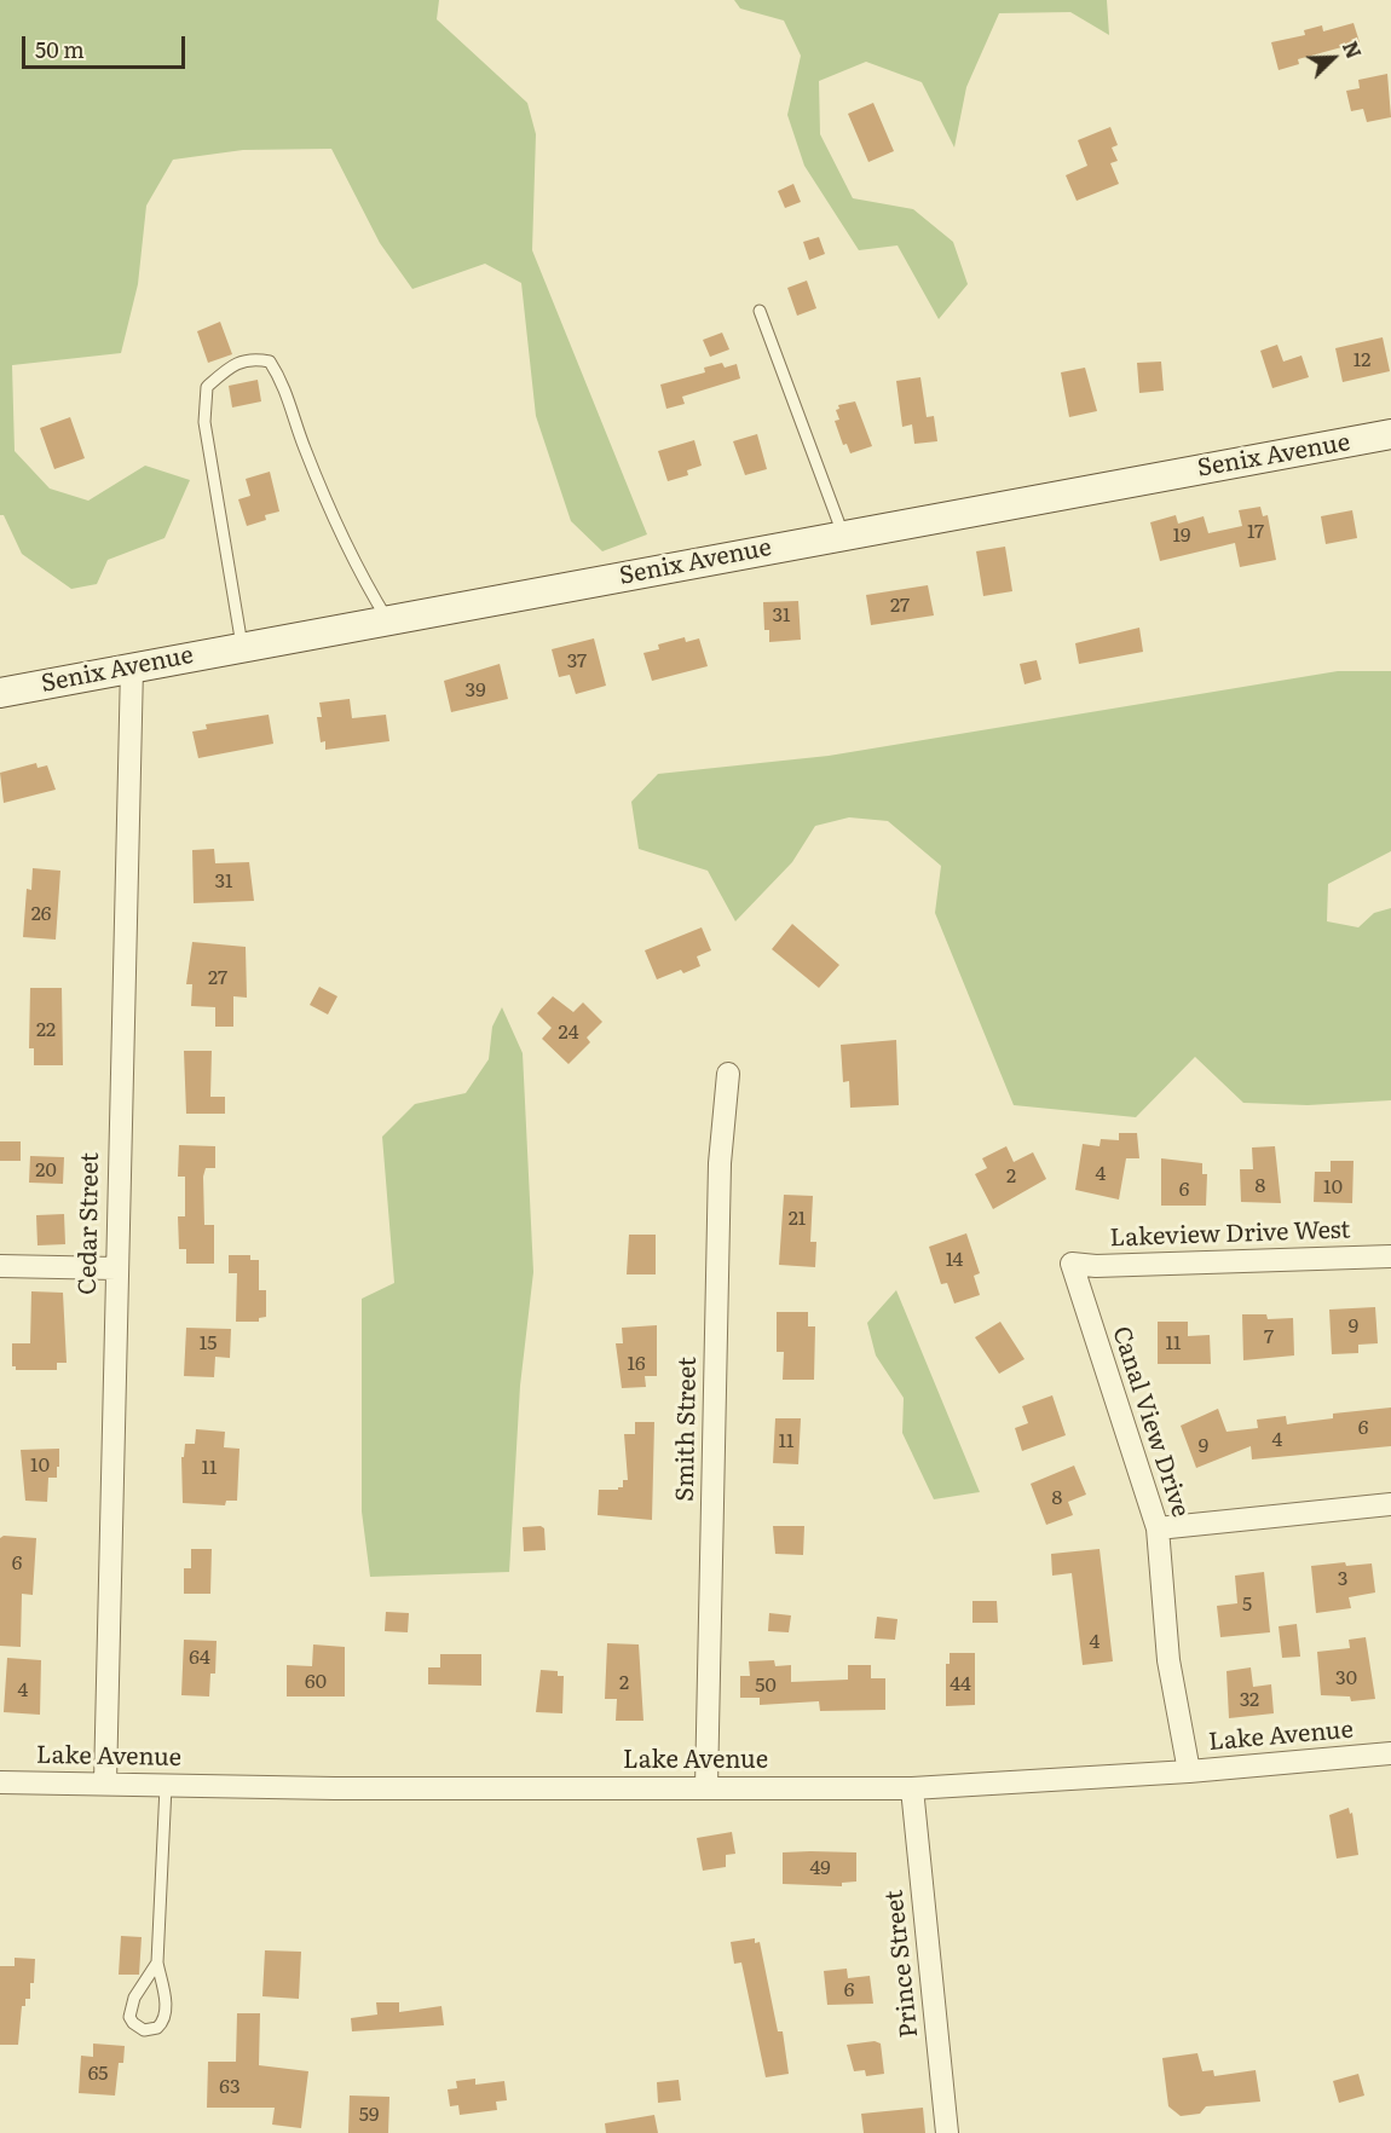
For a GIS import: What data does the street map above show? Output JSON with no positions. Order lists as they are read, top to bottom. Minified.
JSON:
{"streets":{"street":["Senix Avenue","Cedar Street","Lakeview Drive West","Canal View Drive","Smith Street","Lake Avenue","Prince Street"]},"crossings":[["Senix Avenue","Cedar Street"],["Cedar Street","Lake Avenue"],["Lakeview Drive West","Canal View Drive"],["Canal View Drive","Lake Avenue"],["Smith Street","Lake Avenue"],["Lake Avenue","Prince Street"]],"house_numbers":["12","17","19","27","31","37","39","31","26","27","22","24","20","4","2","8","10","6","21","14","9","7","15","11","16","6","4","11","9","10","11","8","6","3","5","4","64","30","60","2","44","50","4","32","49","6","65","63","59"],"scale_bar":"50 m","north":"top right"}
